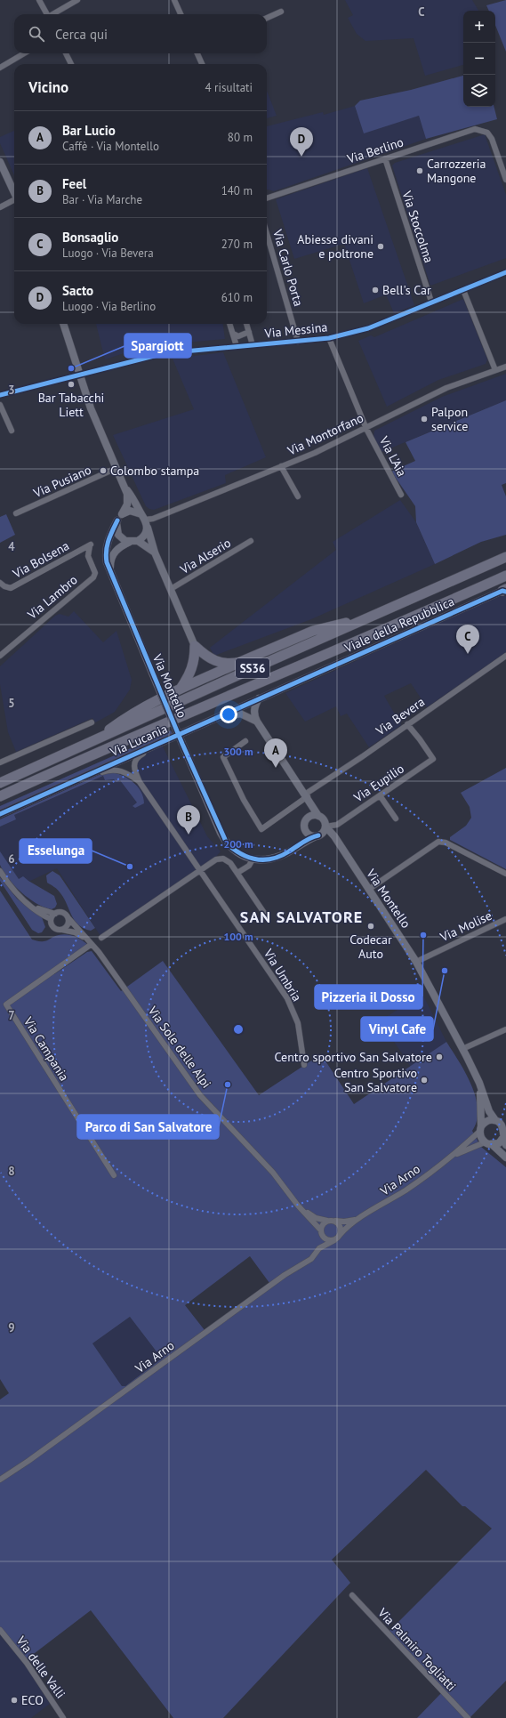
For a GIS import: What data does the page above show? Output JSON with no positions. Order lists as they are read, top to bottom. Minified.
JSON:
{"streets":{"highway":["SS36"],"street":["Via Berlino","Via Stoccolma","Via Carlo Porta","Via Messina","Via Montorfano","Via L'Aia","Via Pusiano","Via Alserio","Via Bolsena","Via Lambro","Viale della Repubblica","Via Montello","Via Bevera","Via Lucania","Via Eupilio","Via Molise","Via Umbria","Via Sole delle Alpi","Via Campania","Via Arno","Via Palmiro Togliatti","Via delle Valli"]},"crossings":[["Via Berlino","Via Stoccolma"],["Via Stoccolma","Via Messina"],["Via Carlo Porta","Via Messina"],["Via Messina","Via L'Aia"],["Via Montorfano","Via L'Aia"],["Via Montorfano","Via Montello"],["Via Bolsena","Via Lambro"],["Viale della Repubblica","Via Lucania"],["Via Montello","Via Lucania"],["Via Montello","Via Eupilio"],["Via Montello","Via Molise"],["Via Montello","Via Arno"],["Via Bevera","Via Eupilio"],["Via Sole delle Alpi","Via Campania"]],"districts":["SAN SALVATORE"],"places":["Carrozzeria Mangone","Abiesse divani e poltrone","Bell's Car","Spargiott","Bar Tabacchi Liett","Palpon service","Colombo stampa","Esselunga","Codecar Auto","Pizzeria il Dosso","Vinyl Cafe","Centro sportivo San Salvatore","Centro Sportivo San Salvatore","Parco di San Salvatore","ECO"],"page":{"map_buttons":["+","−"],"search":"Cerca qui","heading":["Vicino","4 risultati"],"list":[{"mark":"A","name":"Bar Lucio","note":"Caffè · Via Montello","value":"80 m"},{"mark":"B","name":"Feel","note":"Bar · Via Marche","value":"140 m"},{"mark":"C","name":"Bonsaglio","note":"Luogo · Via Bevera","value":"270 m"},{"mark":"D","name":"Sacto","note":"Luogo · Via Berlino","value":"610 m"}],"pins":["D","C","A","B"]},"grid":{"columns":["C"],"rows":["3","4","5","6","7","8","9"]},"rings":["300 m","200 m","100 m"]}
